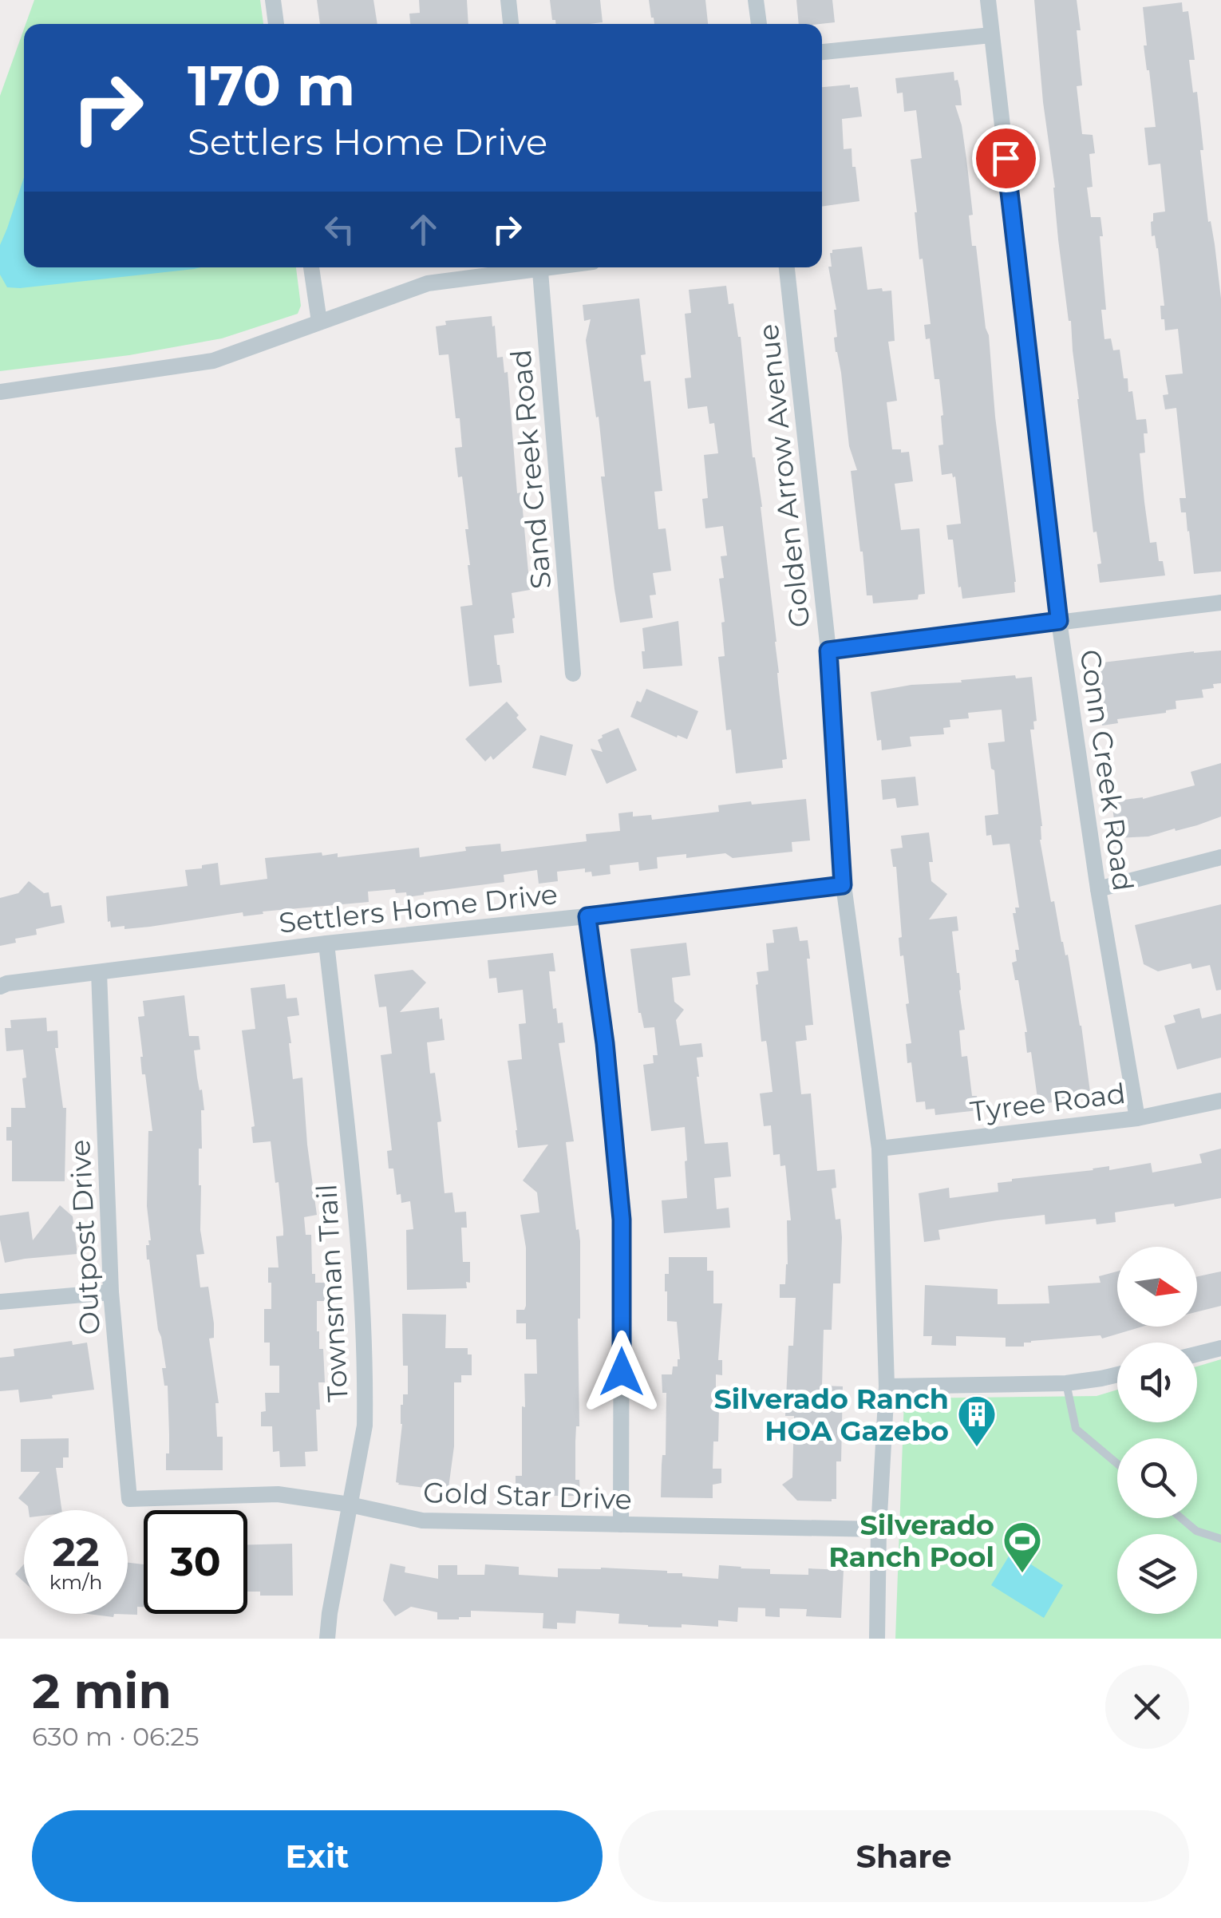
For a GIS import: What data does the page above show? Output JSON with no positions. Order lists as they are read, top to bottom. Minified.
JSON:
{"streets":{"street":["Sand Creek Road","Golden Arrow Avenue","Conn Creek Road","Settlers Home Drive","Tyree Road","Outpost Drive","Townsman Trail","Gold Star Drive"]},"crossings":[["Golden Arrow Avenue","Settlers Home Drive"],["Golden Arrow Avenue","Tyree Road"],["Golden Arrow Avenue","Gold Star Drive"],["Conn Creek Road","Tyree Road"],["Settlers Home Drive","Outpost Drive"],["Settlers Home Drive","Townsman Trail"],["Outpost Drive","Gold Star Drive"],["Townsman Trail","Gold Star Drive"]],"places":{"building":["Silverado Ranch HOA Gazebo"],"sports":["Silverado Ranch Pool"]},"north":"right","page":{"turn":["170 m","Settlers Home Drive"],"speed":"22 km/h","limit":"30","heading":["2 min","630 m · 06:25"],"buttons":["Exit","Share"]}}
